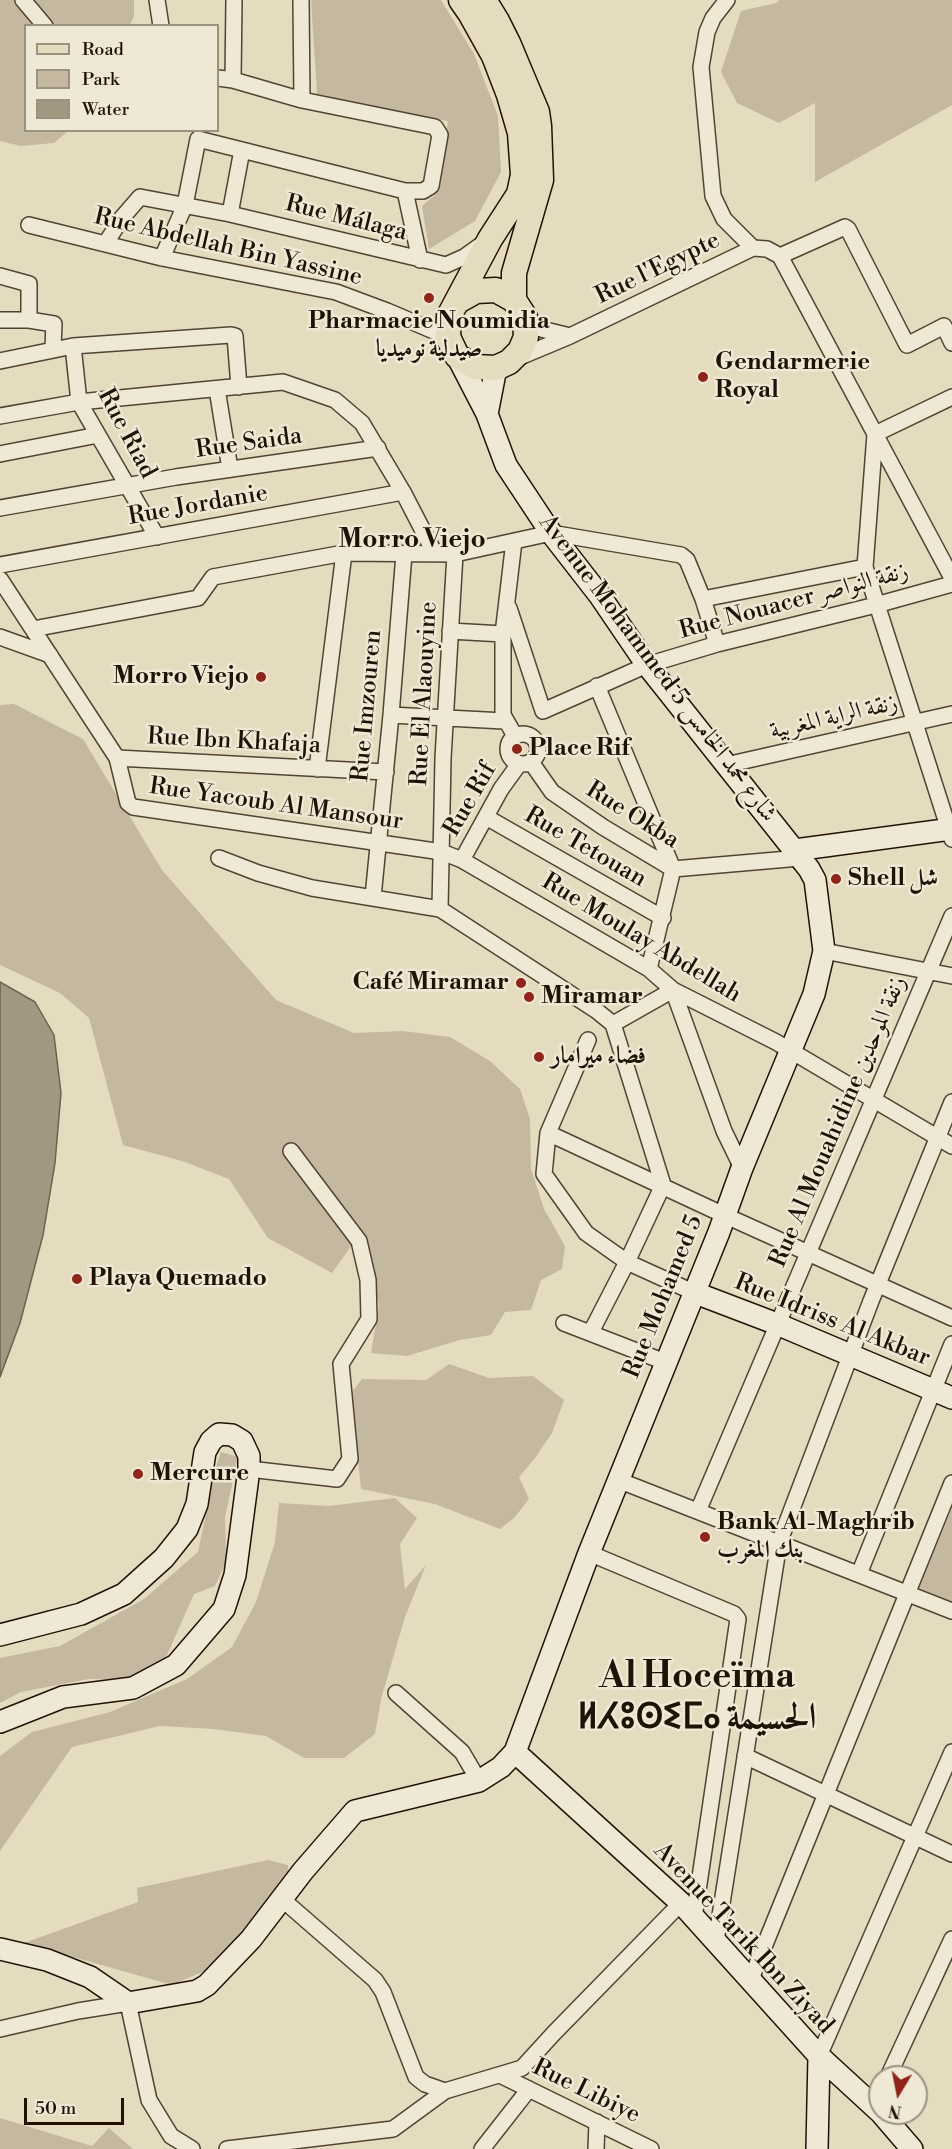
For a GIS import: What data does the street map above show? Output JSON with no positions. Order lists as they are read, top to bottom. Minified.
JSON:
{"streets":{"street":["Rue Málaga","Rue Abdellah Bin Yassine","Rue l'Egypte","Rue Riad","Rue Saida","Rue Jordanie","Rue Nouacer زنقة النواصر","Avenue Mohammed 5 شارع محمد الخامس","Rue El Alaouyine","Rue Imzouren","زنقة الراية المغربية","Rue Ibn Khafaja","Rue Rif","Rue Yacoub Al Mansour","Rue Okba","Rue Tetouan","Rue Moulay Abdellah","Rue Al Mouahidine زنقة الموحدين","Rue Mohamed 5","Rue Idriss Al Akbar","Avenue Tarik Ibn Ziyad","Rue Libiye"]},"crossings":[["Rue Málaga","Rue Abdellah Bin Yassine"],["Rue Abdellah Bin Yassine","Rue l'Egypte"],["Rue Abdellah Bin Yassine","Avenue Mohammed 5 شارع محمد الخامس"],["Rue l'Egypte","Avenue Mohammed 5 شارع محمد الخامس"],["Rue Riad","Rue Saida"],["Rue Riad","Rue Jordanie"],["Rue Nouacer زنقة النواصر","Avenue Mohammed 5 شارع محمد الخامس"],["Avenue Mohammed 5 شارع محمد الخامس","زنقة الراية المغربية"],["Avenue Mohammed 5 شارع محمد الخامس","Rue Okba"],["Avenue Mohammed 5 شارع محمد الخامس","Rue Mohamed 5"],["Rue El Alaouyine","Rue Yacoub Al Mansour"],["Rue Imzouren","Rue Ibn Khafaja"],["Rue Imzouren","Rue Yacoub Al Mansour"],["Rue Ibn Khafaja","Rue Yacoub Al Mansour"],["Rue Rif","Rue Yacoub Al Mansour"],["Rue Rif","Rue Okba"],["Rue Rif","Rue Tetouan"],["Rue Rif","Rue Moulay Abdellah"],["Rue Yacoub Al Mansour","Rue Moulay Abdellah"],["Rue Okba","Rue Mohamed 5"],["Rue Moulay Abdellah","Rue Al Mouahidine زنقة الموحدين"],["Rue Moulay Abdellah","Rue Mohamed 5"],["Rue Al Mouahidine زنقة الموحدين","Rue Idriss Al Akbar"],["Rue Mohamed 5","Rue Idriss Al Akbar"],["Rue Mohamed 5","Avenue Tarik Ibn Ziyad"]],"districts":["Morro Viejo","Al Hoceïma ⵍⵃⵓⵙⵉⵎⴰ الحسيمة"],"places":["Pharmacie Noumidia صيدلية نوميديا","Gendarmerie Royal","Morro Viejo","Place Rif","Shell شل","Café Miramar","Miramar","فضاء ميرامار","Playa Quemado","Mercure","Bank Al-Maghrib بنك المغرب"],"legend":["Road","Park","Water"],"scale_bar":"50 m","north":"bottom"}
